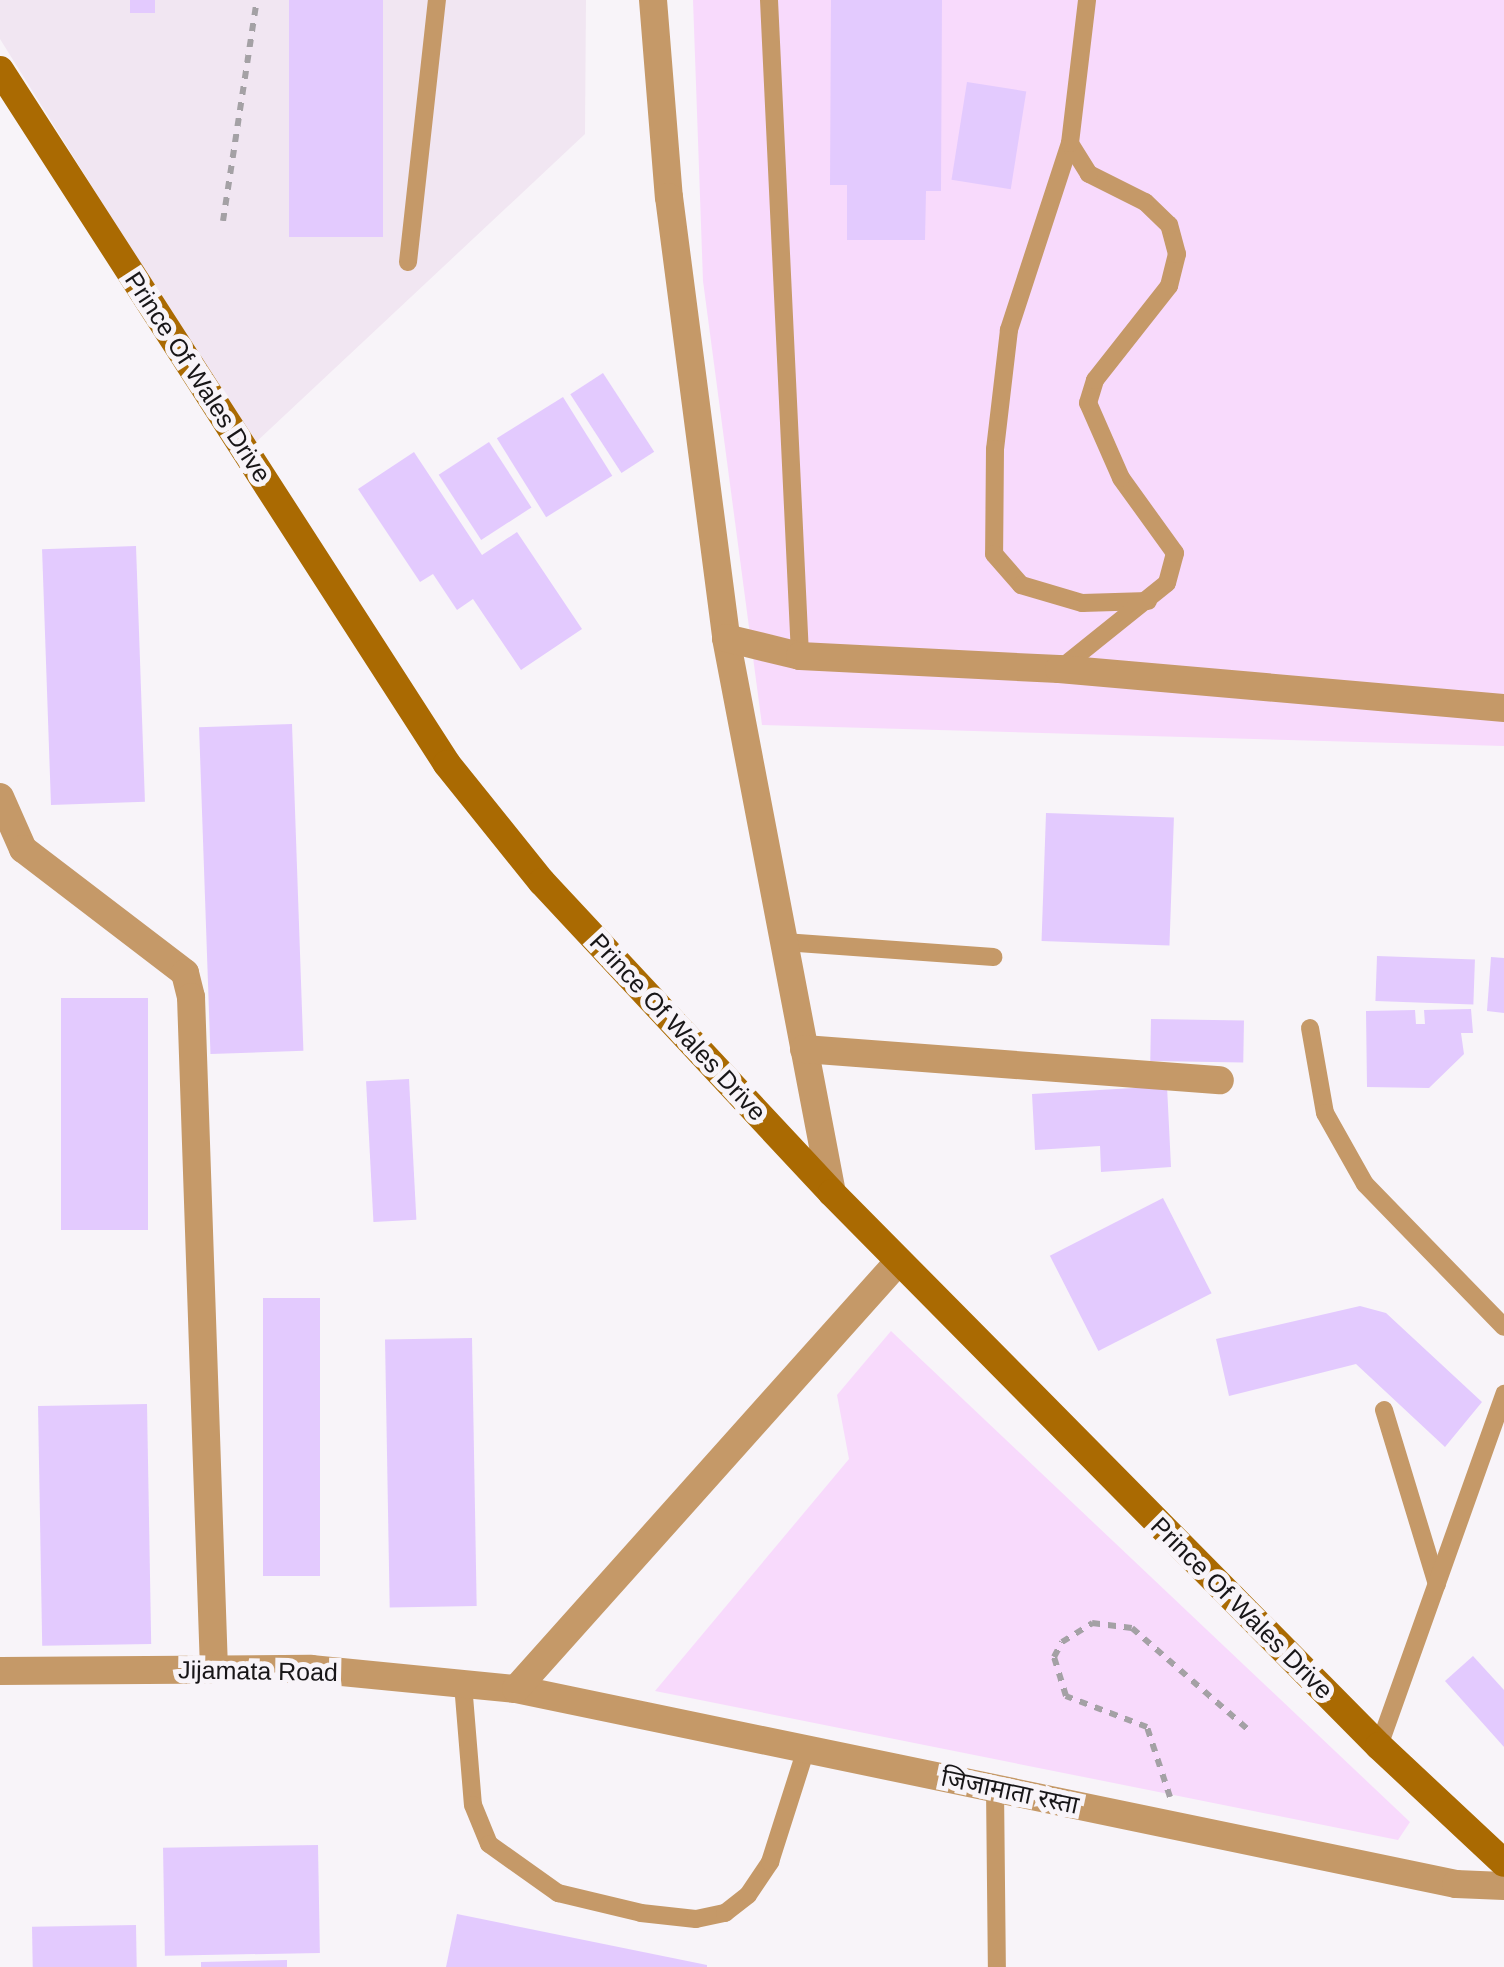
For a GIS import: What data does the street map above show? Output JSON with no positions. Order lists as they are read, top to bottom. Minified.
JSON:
{"streets":{"main road":["Prince Of Wales Drive"],"street":["Jijamata Road","जिजामाता रस्ता"]},"crossings":[["Jijamata Road","जिजामाता रस्ता"]]}
